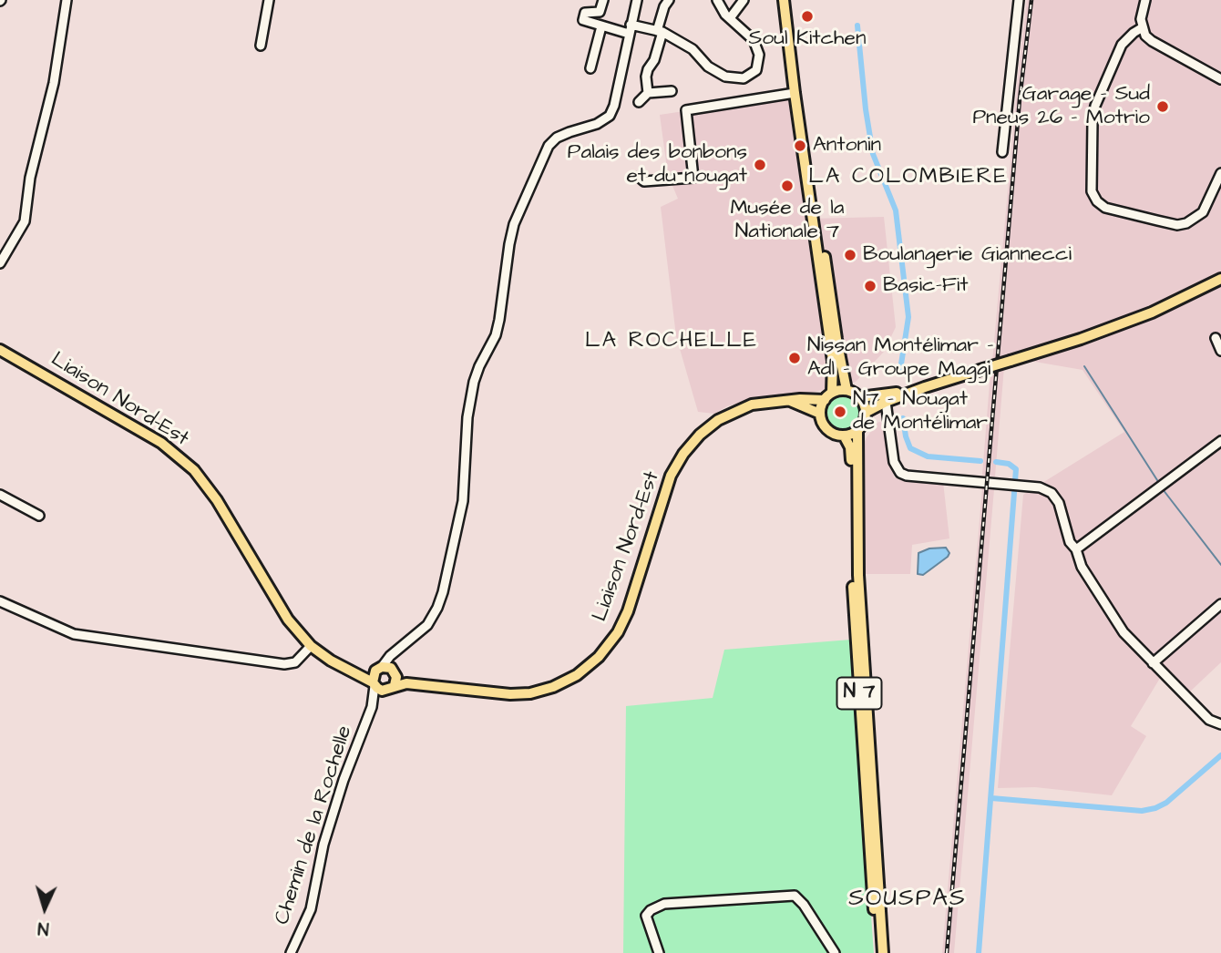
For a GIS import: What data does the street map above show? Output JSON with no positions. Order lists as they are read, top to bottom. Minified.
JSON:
{"streets":{"main road":["Liaison Nord-Est","N 7"],"street":["Chemin de la Rochelle"]},"crossings":[["Liaison Nord-Est","N 7"],["Liaison Nord-Est","Chemin de la Rochelle"]],"districts":["LA COLOMBIERE","LA ROCHELLE","SOUSPAS"],"places":["Soul Kitchen","Garage - Sud Pneus 26 - Motrio","Antonin","Palais des bonbons et du nougat","Musée de la Nationale 7","Boulangerie Giannecci","Basic-Fit","Nissan Montélimar - Adl - Groupe Maggi","N7 - Nougat de Montélimar"],"north":"bottom"}
